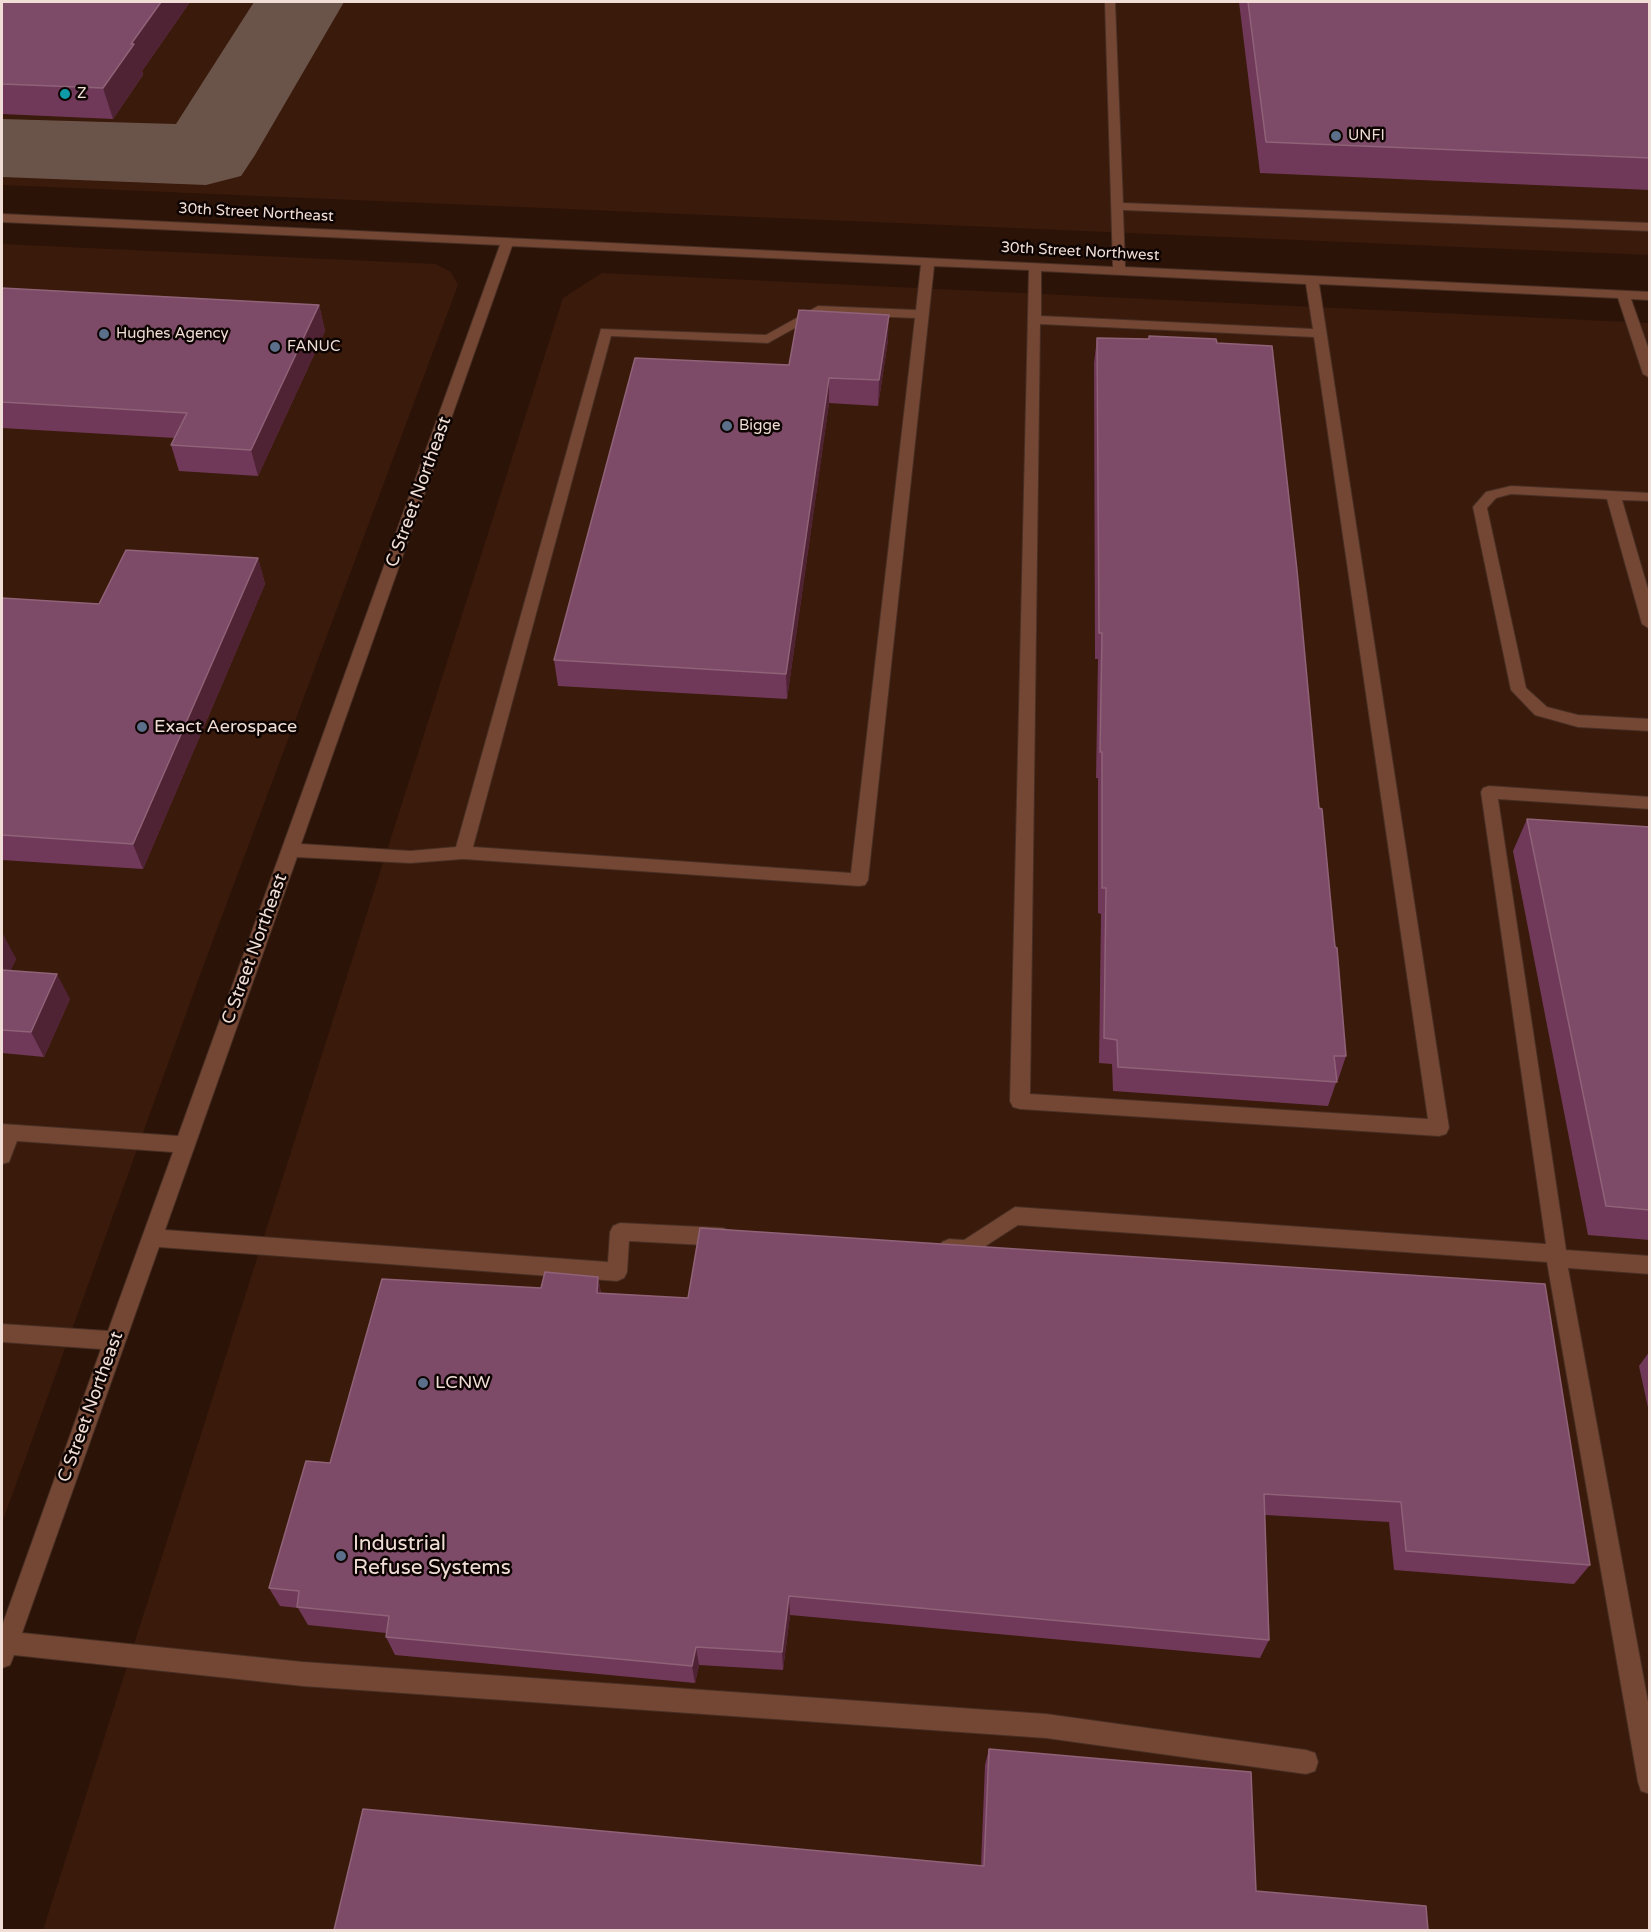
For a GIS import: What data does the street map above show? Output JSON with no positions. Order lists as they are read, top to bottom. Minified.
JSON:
{"streets":{"street":["30th Street Northeast","30th Street Northwest","C Street Northeast"]},"crossings":[["30th Street Northeast","30th Street Northwest"],["30th Street Northeast","C Street Northeast"],["30th Street Northwest","C Street Northeast"]],"places":["Z","UNFI","Hughes Agency","FANUC","Bigge","Exact Aerospace","LCNW","Industrial Refuse Systems"]}
